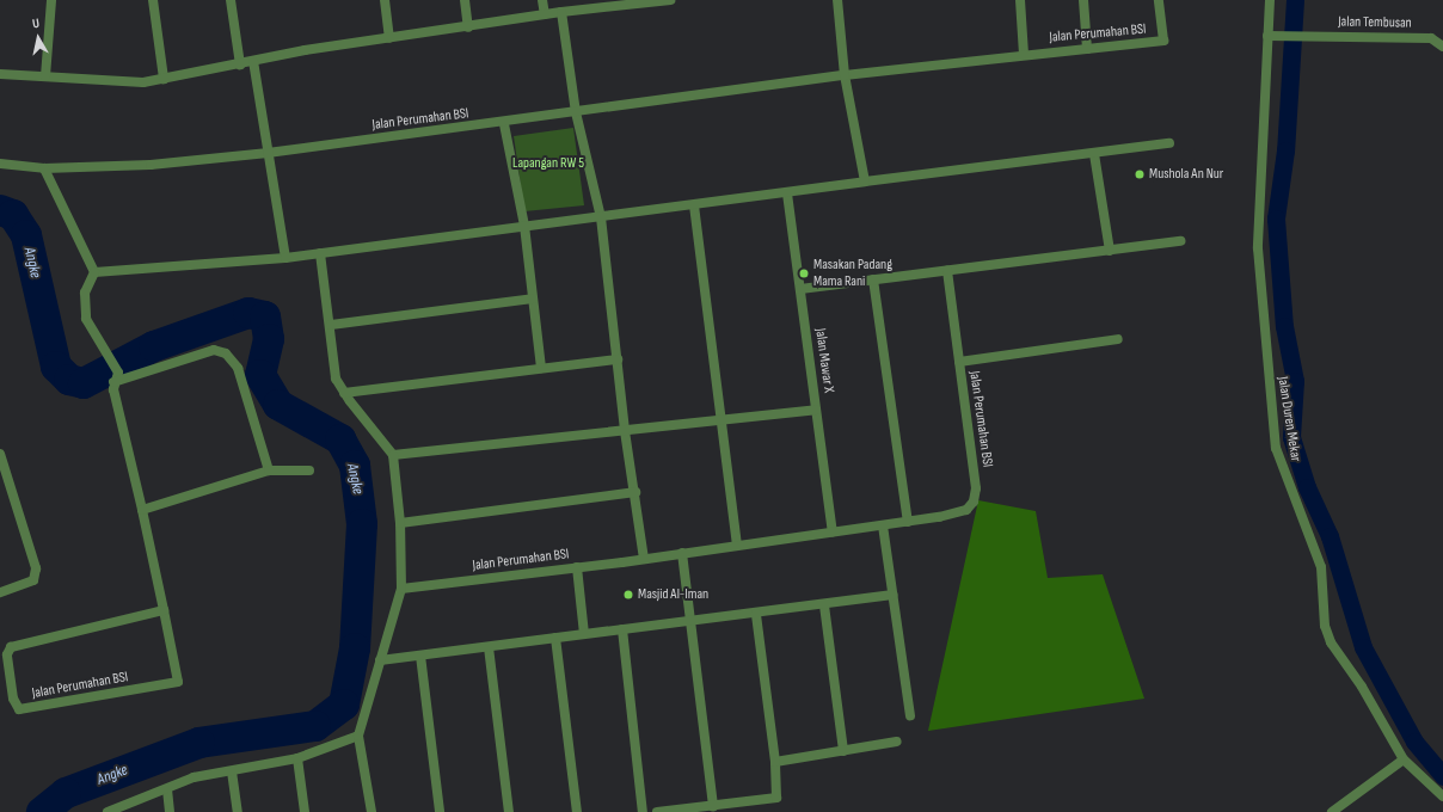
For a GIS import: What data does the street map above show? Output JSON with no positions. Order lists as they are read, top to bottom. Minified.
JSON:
{"streets":{"street":["Jalan Tembusan","Jalan Perumahan BSI","Jalan Mawar X","Jalan Duren Mekar"]},"crossings":[["Jalan Tembusan","Jalan Duren Mekar"],["Jalan Perumahan BSI","Jalan Mawar X"]],"water":["Angke"],"parks":["Lapangan RW 5"],"places":["Mushola An Nur","Masakan Padang Mama Rani","Masjid Al-Iman"],"north":"top"}
